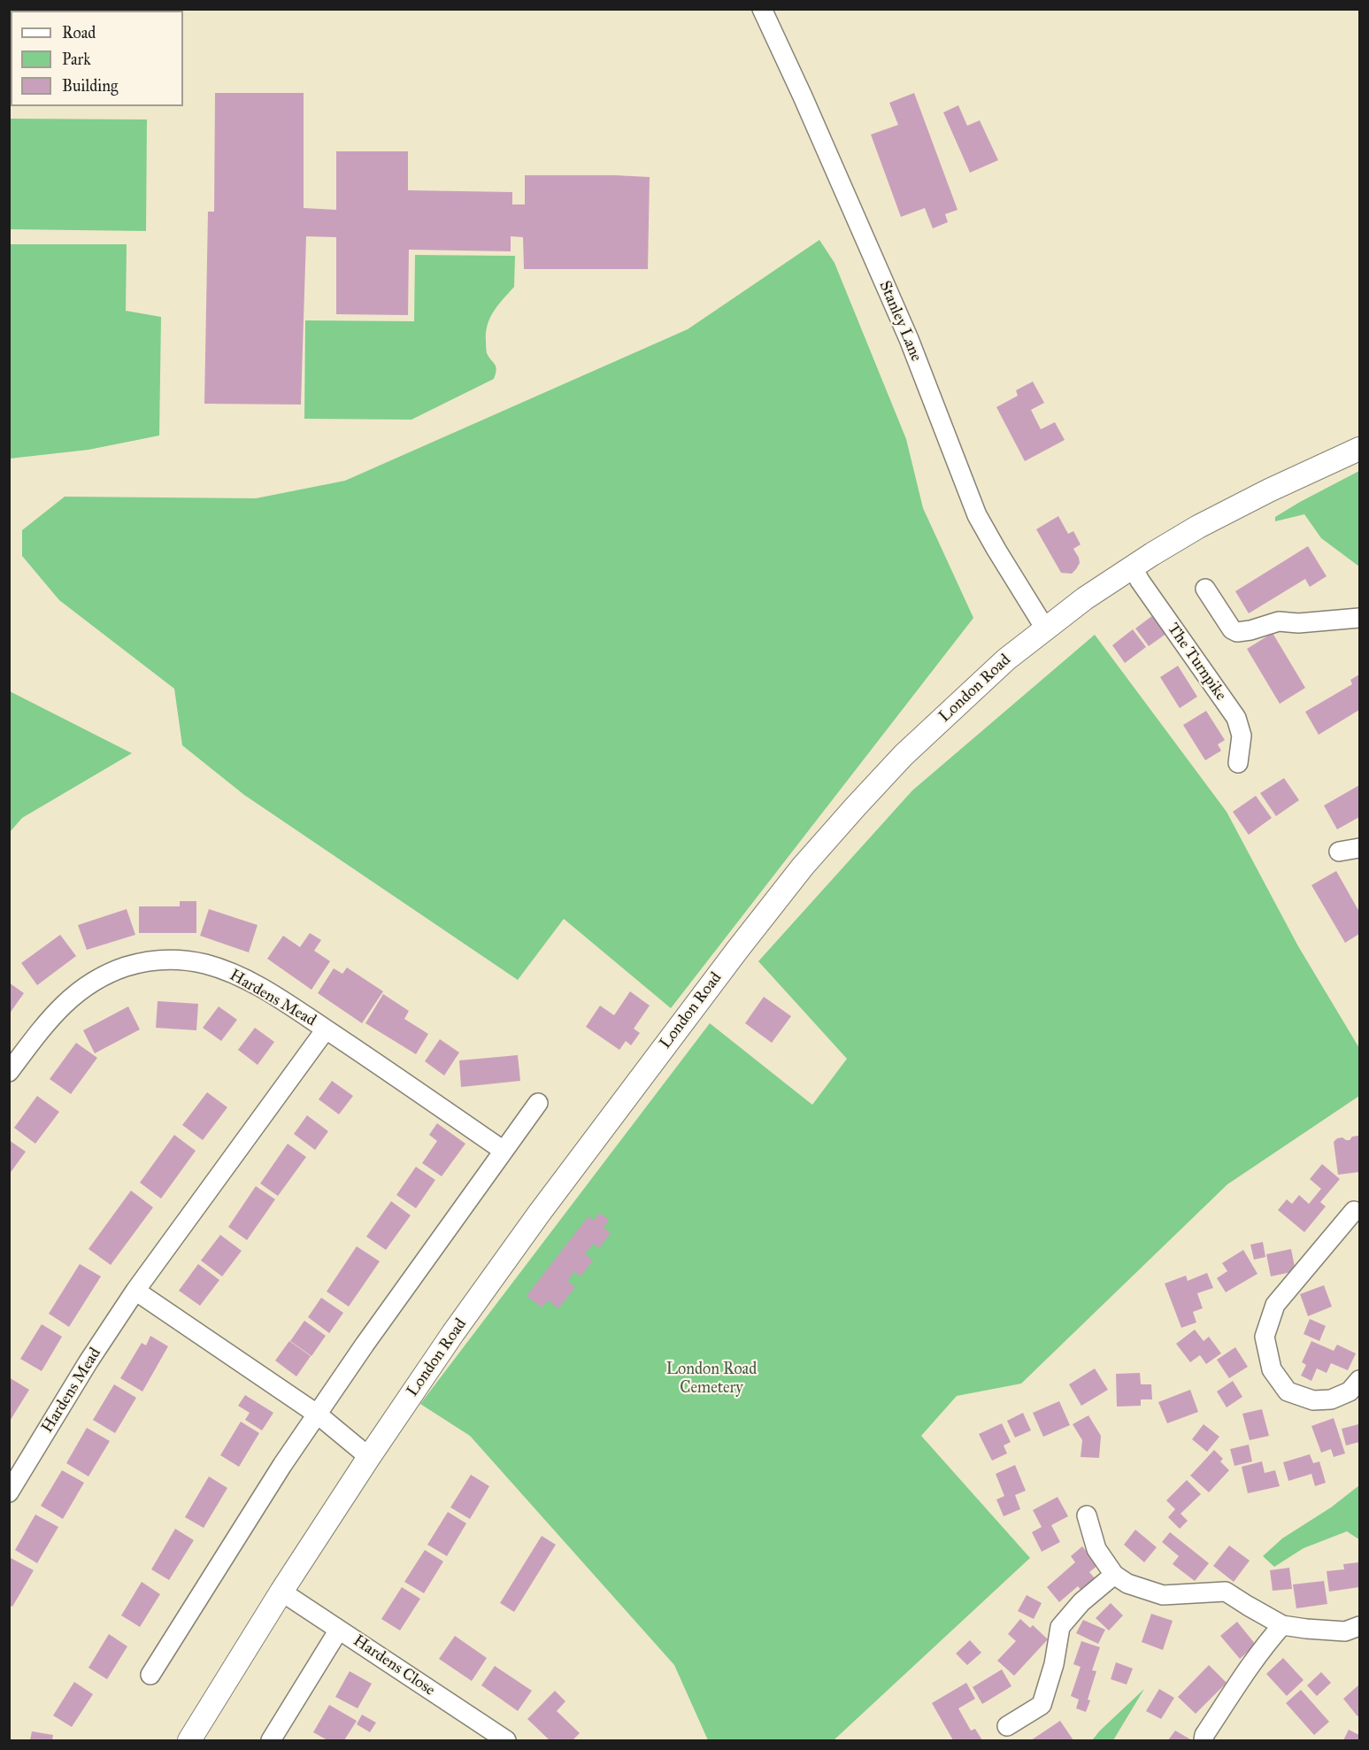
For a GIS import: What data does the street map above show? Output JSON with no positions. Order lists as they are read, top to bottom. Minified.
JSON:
{"streets":{"street":["Stanley Lane","The Turnpike","London Road","Hardens Mead","Hardens Close"]},"crossings":[["Stanley Lane","London Road"],["The Turnpike","London Road"],["London Road","Hardens Close"]],"parks":["London Road Cemetery"],"legend":["Road","Park","Building"]}
